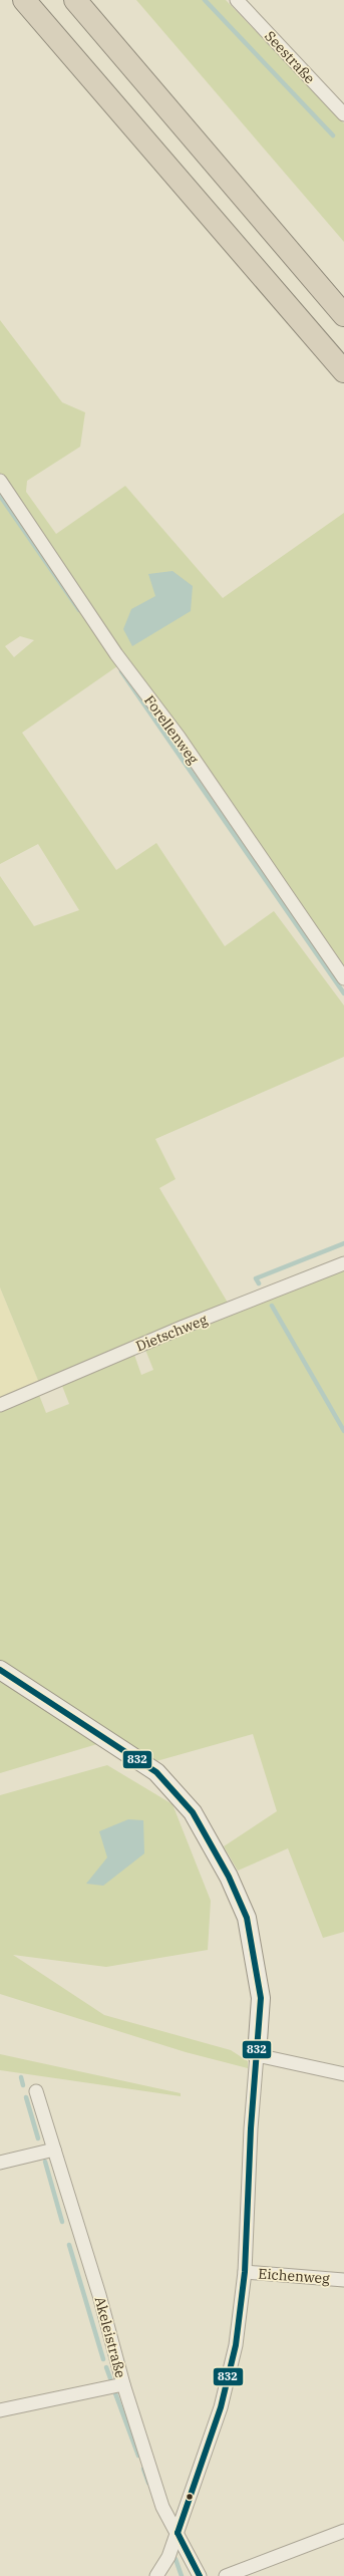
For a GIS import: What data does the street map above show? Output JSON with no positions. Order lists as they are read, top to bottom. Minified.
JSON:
{"streets":{"street":["Seestraße","Forellenweg","Dietschweg","Eichenweg","Akeleistraße"]},"lines":["transit line 832"]}
